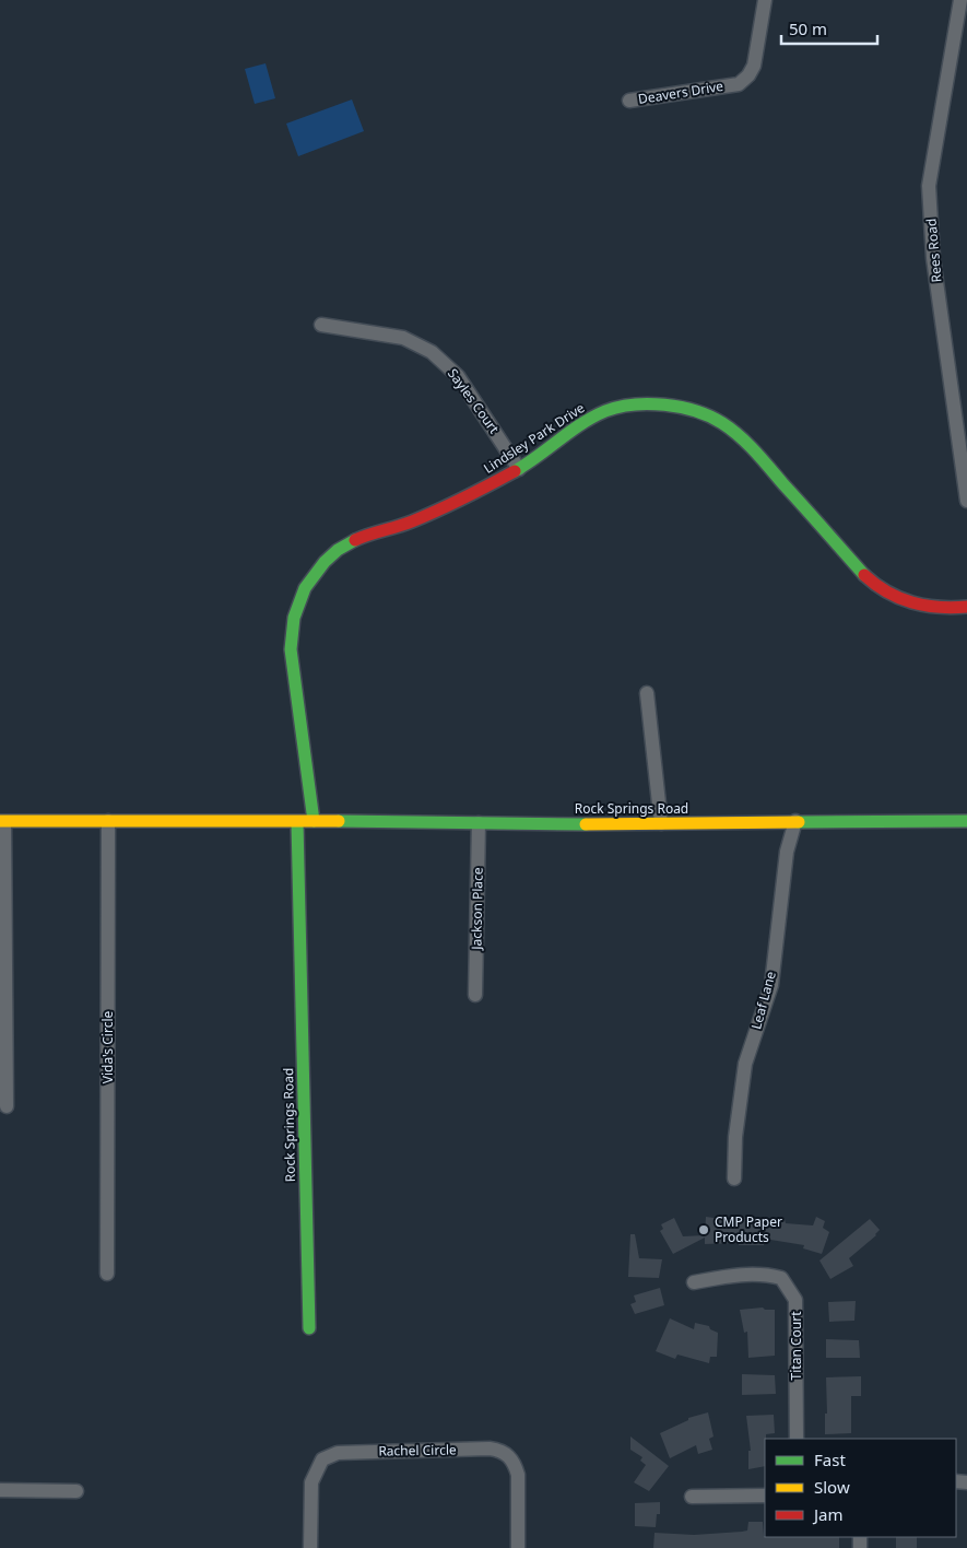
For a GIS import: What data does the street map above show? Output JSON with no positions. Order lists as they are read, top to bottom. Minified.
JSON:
{"streets":{"street":["Deavers Drive","Rees Road","Sayles Court","Lindsley Park Drive","Rock Springs Road","Jackson Place","Leaf Lane","Vida's Circle","Titan Court","Rachel Circle"]},"crossings":[["Sayles Court","Lindsley Park Drive"],["Lindsley Park Drive","Rock Springs Road"],["Rock Springs Road","Jackson Place"],["Rock Springs Road","Leaf Lane"],["Rock Springs Road","Vida's Circle"]],"places":["CMP Paper Products"],"legend":["Fast","Slow","Jam"],"scale_bar":"50 m"}
